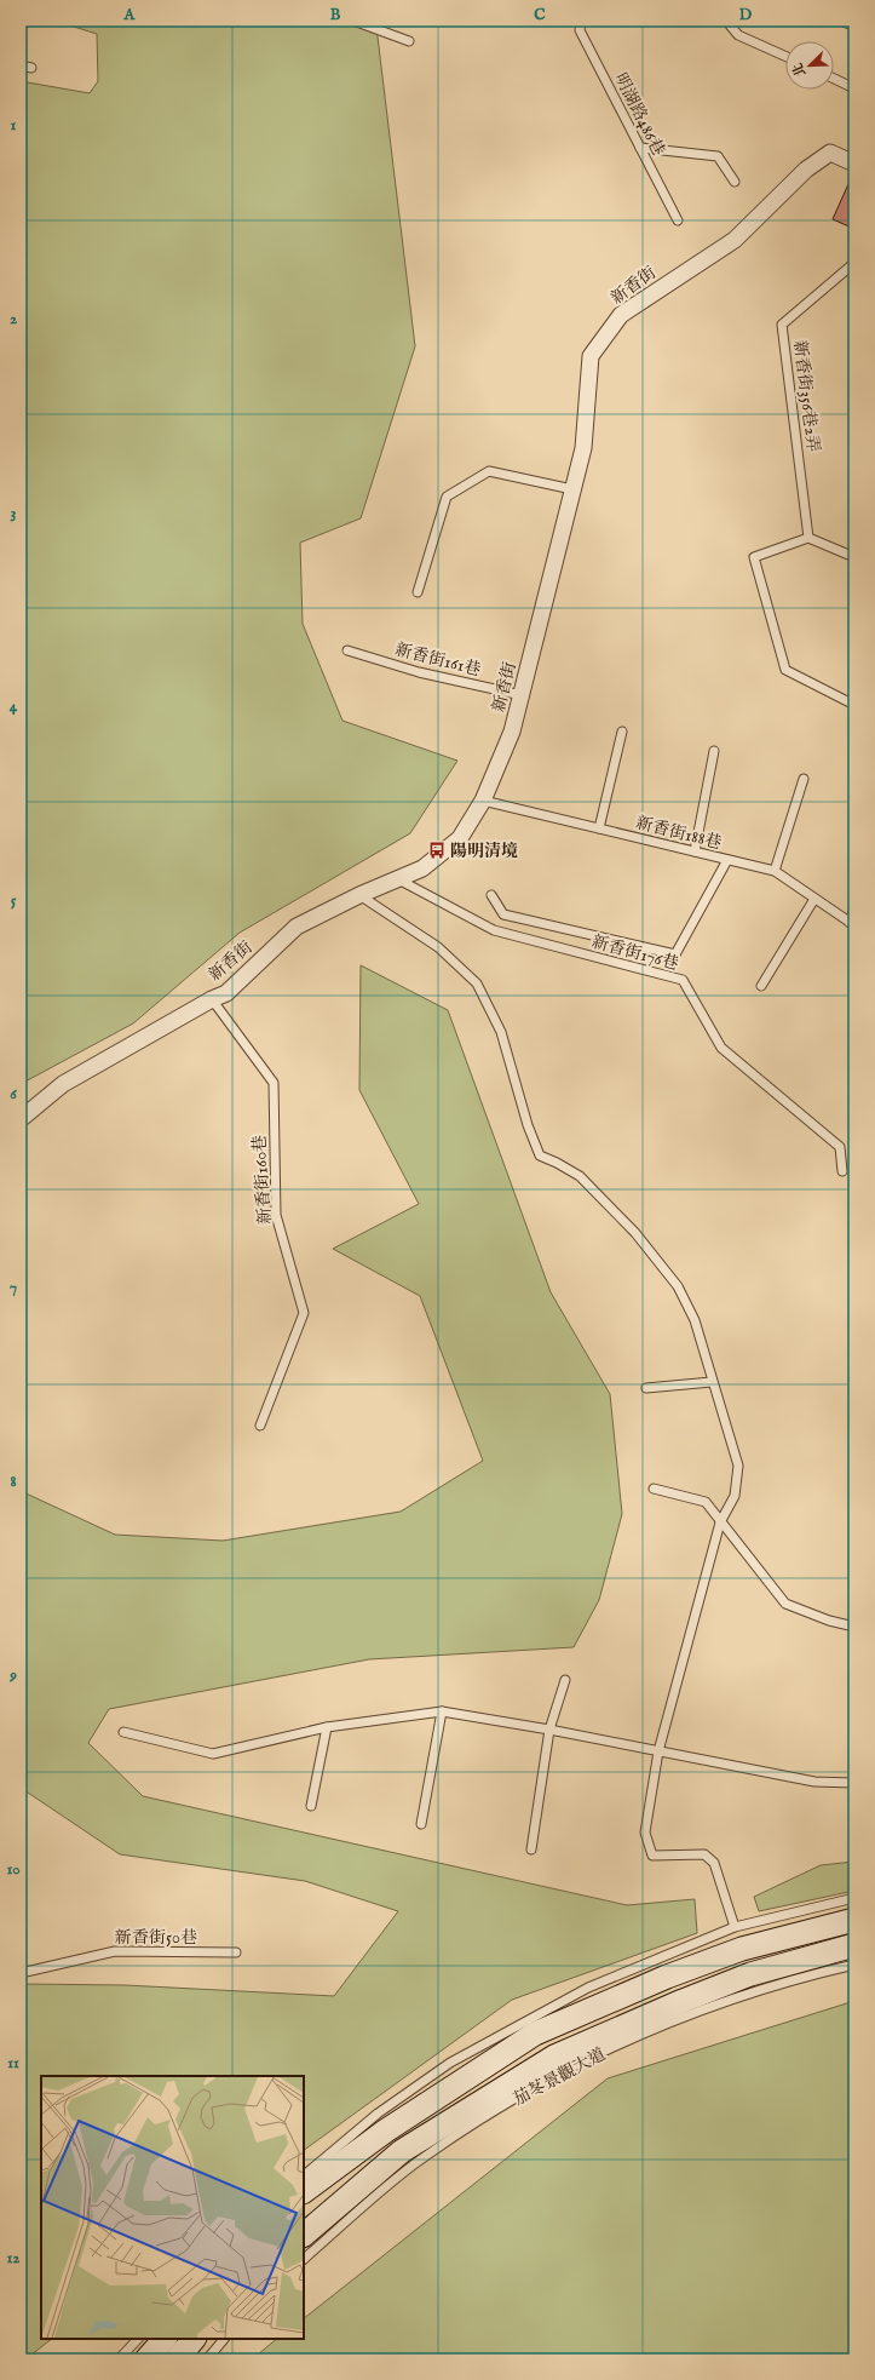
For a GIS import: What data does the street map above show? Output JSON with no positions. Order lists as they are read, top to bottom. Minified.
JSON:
{"streets":{"street":["新香街","茄苳景觀大道"],"lane":["明湖路486巷","新香街356巷2弄","新香街161巷","新香街188巷","新香街176巷","新香街160巷","新香街50巷"]},"crossings":[["新香街","新香街161巷"],["新香街","新香街188巷"],["新香街","新香街176巷"],["新香街","新香街160巷"]],"places":{"bus stop":["陽明清境"]},"north":"bottom left","grid":{"columns":["A","B","C","D"],"rows":["1","2","3","4","5","6","7","8","9","10","11","12"]}}
